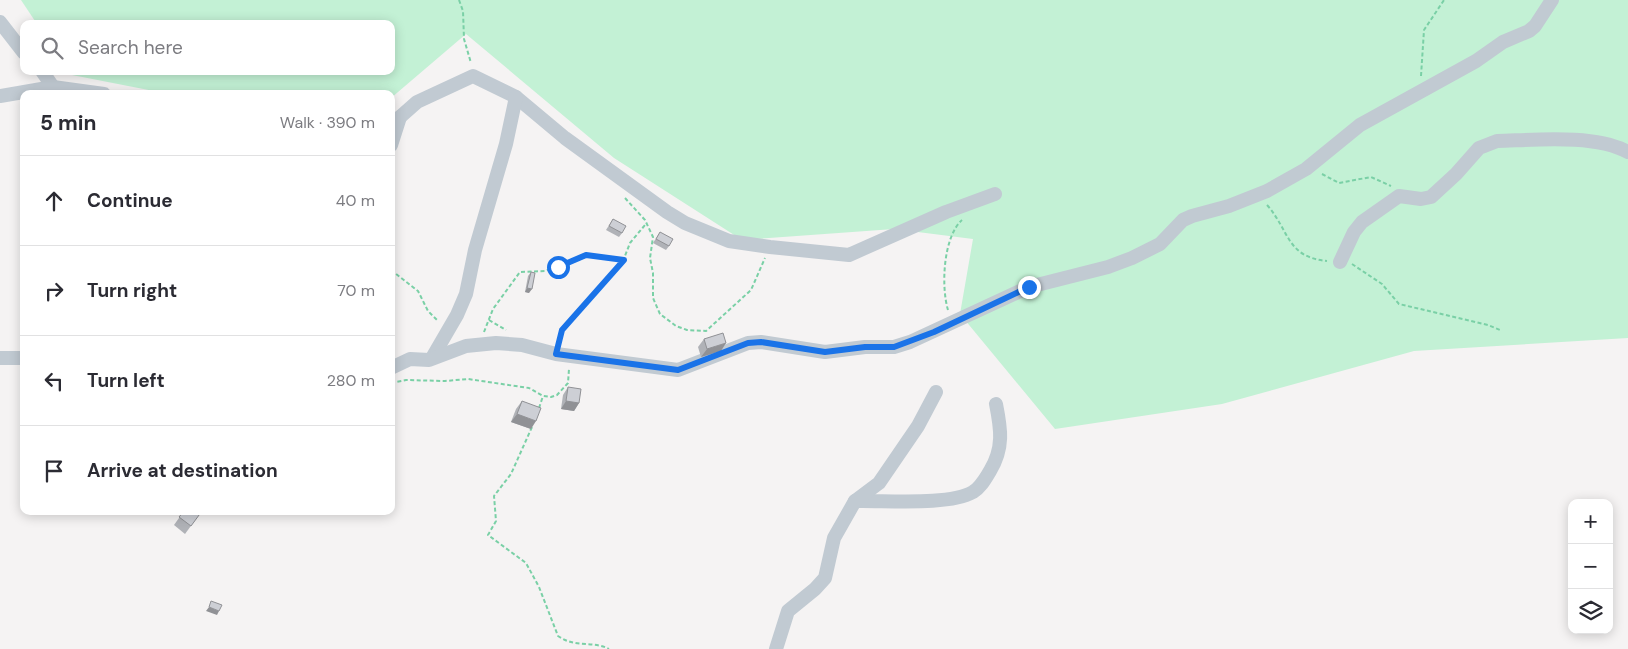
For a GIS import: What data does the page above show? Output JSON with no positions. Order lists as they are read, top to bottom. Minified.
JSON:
{"page":{"search":"Search here","heading":["5 min","Walk · 390 m"],"list":[["Continue","40 m"],["Turn right","70 m"],["Turn left","280 m"],"Arrive at destination"],"map_buttons":["+","−"]}}
